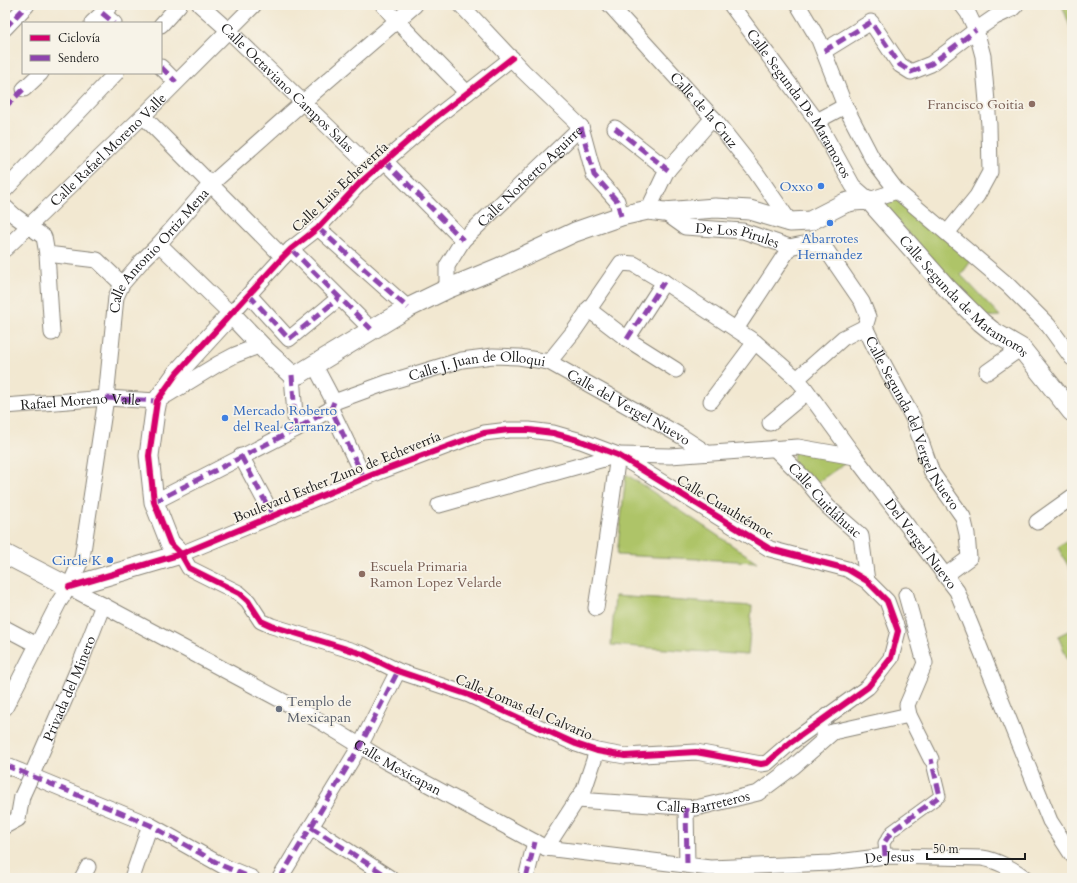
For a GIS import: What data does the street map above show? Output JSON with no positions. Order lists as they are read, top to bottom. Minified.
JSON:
{"streets":{"street":["Calle Octaviano Campos Salas","Calle Segunda De Matamoros","Calle de la Cruz","Calle Rafael Moreno Valle","Calle Norberto Aguirre","Calle Luis Echeverría","De Los Pirules","Calle Antonio Ortiz Mena","Calle Segunda de Matamoros","Calle J. Juan de Olloqui","Rafael Moreno Valle","Calle del Vergel Nuevo","Calle Segunda del Vergel Nuevo","Boulevard Esther Zuno de Echeverría","Calle Cuitláhuac","Calle Cuauhtémoc","Del Vergel Nuevo","Privada del Minero","Calle Lomas del Calvario","Calle Mexicapan","Calle Barreteros","De Jesus"]},"crossings":[["Calle Octaviano Campos Salas","Calle Rafael Moreno Valle"],["Calle Octaviano Campos Salas","Calle Norberto Aguirre"],["Calle Octaviano Campos Salas","Calle Luis Echeverría"],["Calle Octaviano Campos Salas","Calle Antonio Ortiz Mena"],["Calle Segunda De Matamoros","Calle Segunda de Matamoros"],["De Los Pirules","Calle Segunda del Vergel Nuevo"],["Calle Antonio Ortiz Mena","Rafael Moreno Valle"],["Calle Antonio Ortiz Mena","Boulevard Esther Zuno de Echeverría"],["Calle Antonio Ortiz Mena","Calle Mexicapan"],["Calle J. Juan de Olloqui","Calle del Vergel Nuevo"],["Calle Segunda del Vergel Nuevo","Del Vergel Nuevo"],["Boulevard Esther Zuno de Echeverría","Calle Cuauhtémoc"],["Boulevard Esther Zuno de Echeverría","Calle Lomas del Calvario"],["Boulevard Esther Zuno de Echeverría","Calle Mexicapan"],["Calle Cuitláhuac","Calle Cuauhtémoc"],["Calle Cuauhtémoc","Calle Lomas del Calvario"],["Privada del Minero","Calle Mexicapan"],["Calle Lomas del Calvario","Calle Barreteros"],["Calle Mexicapan","De Jesus"]],"places":["Francisco Goitia","Oxxo","Abarrotes Hernandez","Mercado Roberto del Real Carranza","Circle K","Escuela Primaria Ramon Lopez Velarde","Templo de Mexicapan"],"legend":["Ciclovía","Sendero"],"scale_bar":"50 m"}
